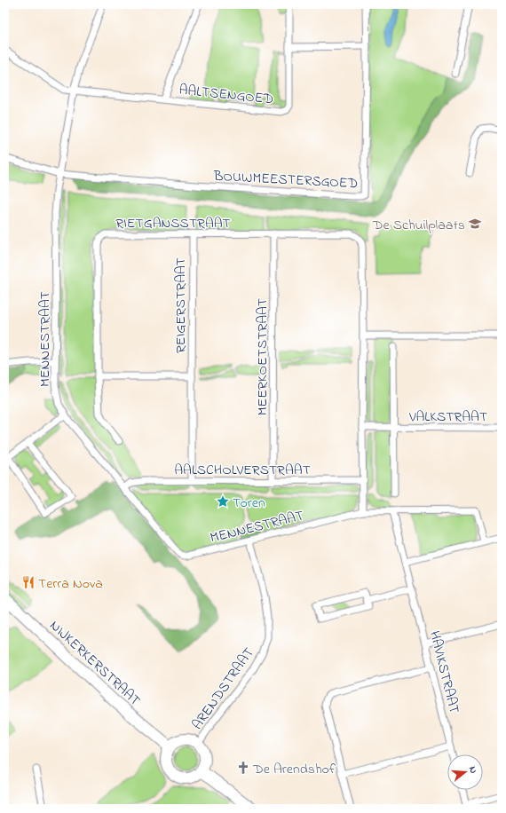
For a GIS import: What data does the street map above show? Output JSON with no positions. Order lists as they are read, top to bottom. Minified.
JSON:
{"streets":{"main road":["NIJKERKERSTRAAT"],"street":["AALTSENGOED","BOUWMEESTERSGOED","RIETGANSSTRAAT","REIGERSTRAAT","MENNESTRAAT","MEERKOETSTRAAT","VALKSTRAAT","AALSCHOLVERSTRAAT","HAVIKSTRAAT","ARENDSTRAAT"]},"crossings":[["AALTSENGOED","MENNESTRAAT"],["BOUWMEESTERSGOED","MENNESTRAAT"],["RIETGANSSTRAAT","REIGERSTRAAT"],["RIETGANSSTRAAT","MEERKOETSTRAAT"],["REIGERSTRAAT","AALSCHOLVERSTRAAT"],["MENNESTRAAT","AALSCHOLVERSTRAAT"],["MENNESTRAAT","HAVIKSTRAAT"],["MENNESTRAAT","ARENDSTRAAT"],["MEERKOETSTRAAT","AALSCHOLVERSTRAAT"],["NIJKERKERSTRAAT","ARENDSTRAAT"]],"places":{"school or university":["De Schuilplaats"],"place":["Toren"],"restaurant":["Terra Nova"],"church":["De Arendshof"]},"north":"right"}
